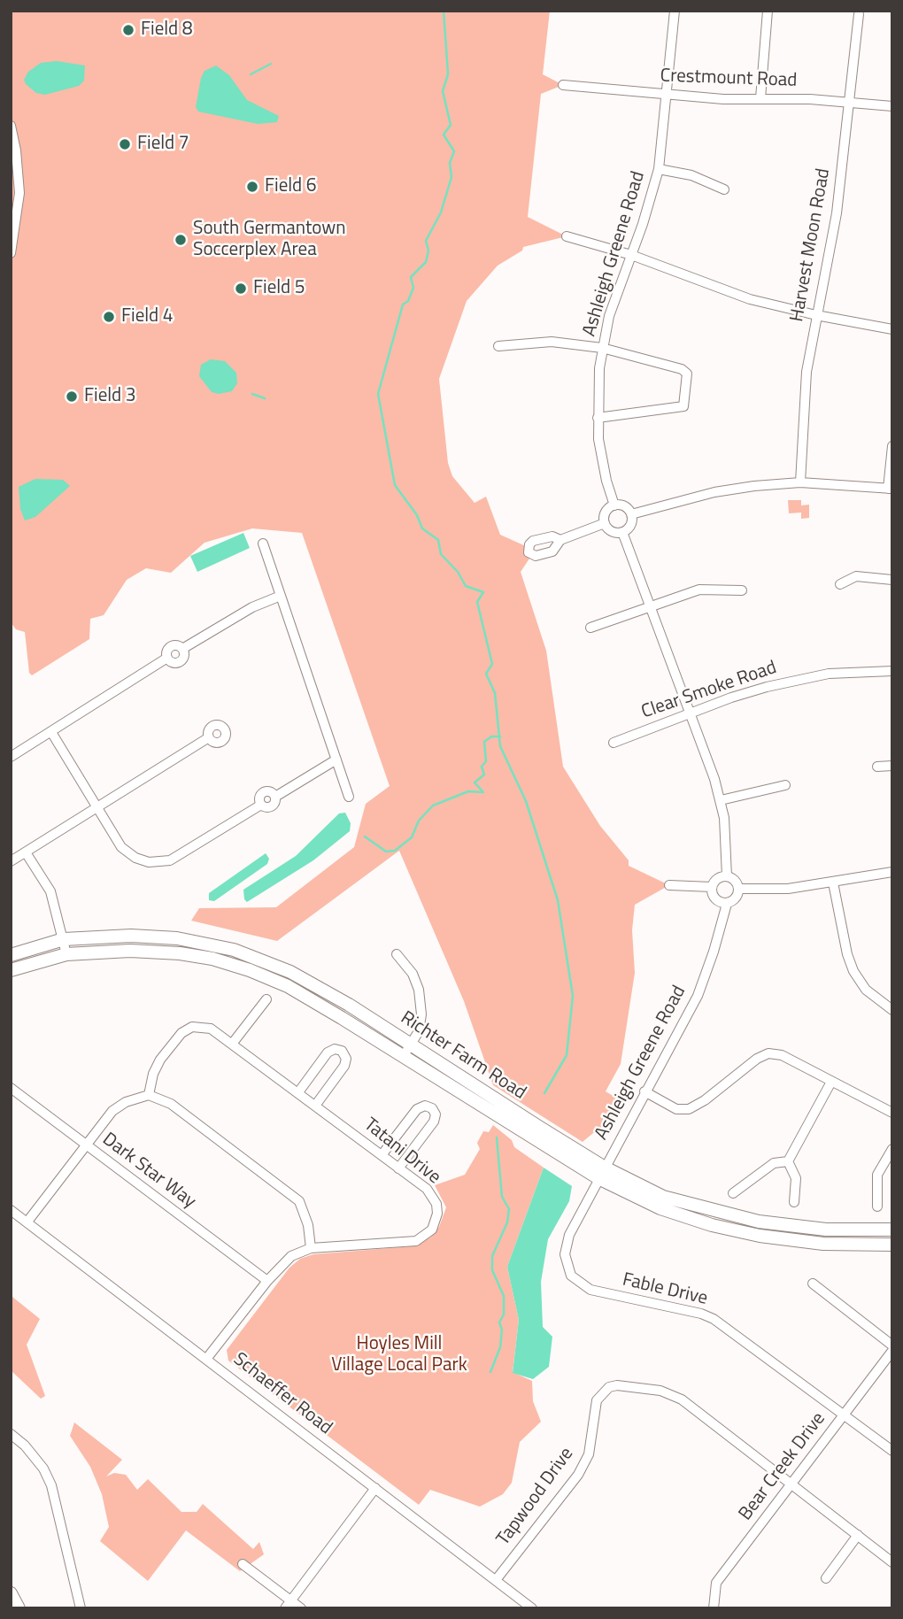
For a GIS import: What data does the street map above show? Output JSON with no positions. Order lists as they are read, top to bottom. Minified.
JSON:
{"streets":{"main road":["Richter Farm Road"],"street":["Crestmount Road","Harvest Moon Road","Ashleigh Greene Road","Clear Smoke Road","Tatani Drive","Dark Star Way","Fable Drive","Schaeffer Road","Bear Creek Drive","Tapwood Drive"]},"crossings":[["Crestmount Road","Harvest Moon Road"],["Crestmount Road","Ashleigh Greene Road"],["Ashleigh Greene Road","Richter Farm Road"],["Ashleigh Greene Road","Fable Drive"],["Richter Farm Road","Fable Drive"],["Tatani Drive","Dark Star Way"],["Tatani Drive","Schaeffer Road"],["Fable Drive","Bear Creek Drive"],["Schaeffer Road","Tapwood Drive"],["Bear Creek Drive","Tapwood Drive"]],"parks":["Hoyles Mill Village Local Park"],"places":["Field 8","Field 7","Field 6","South Germantown Soccerplex Area","Field 5","Field 4","Field 3"]}
